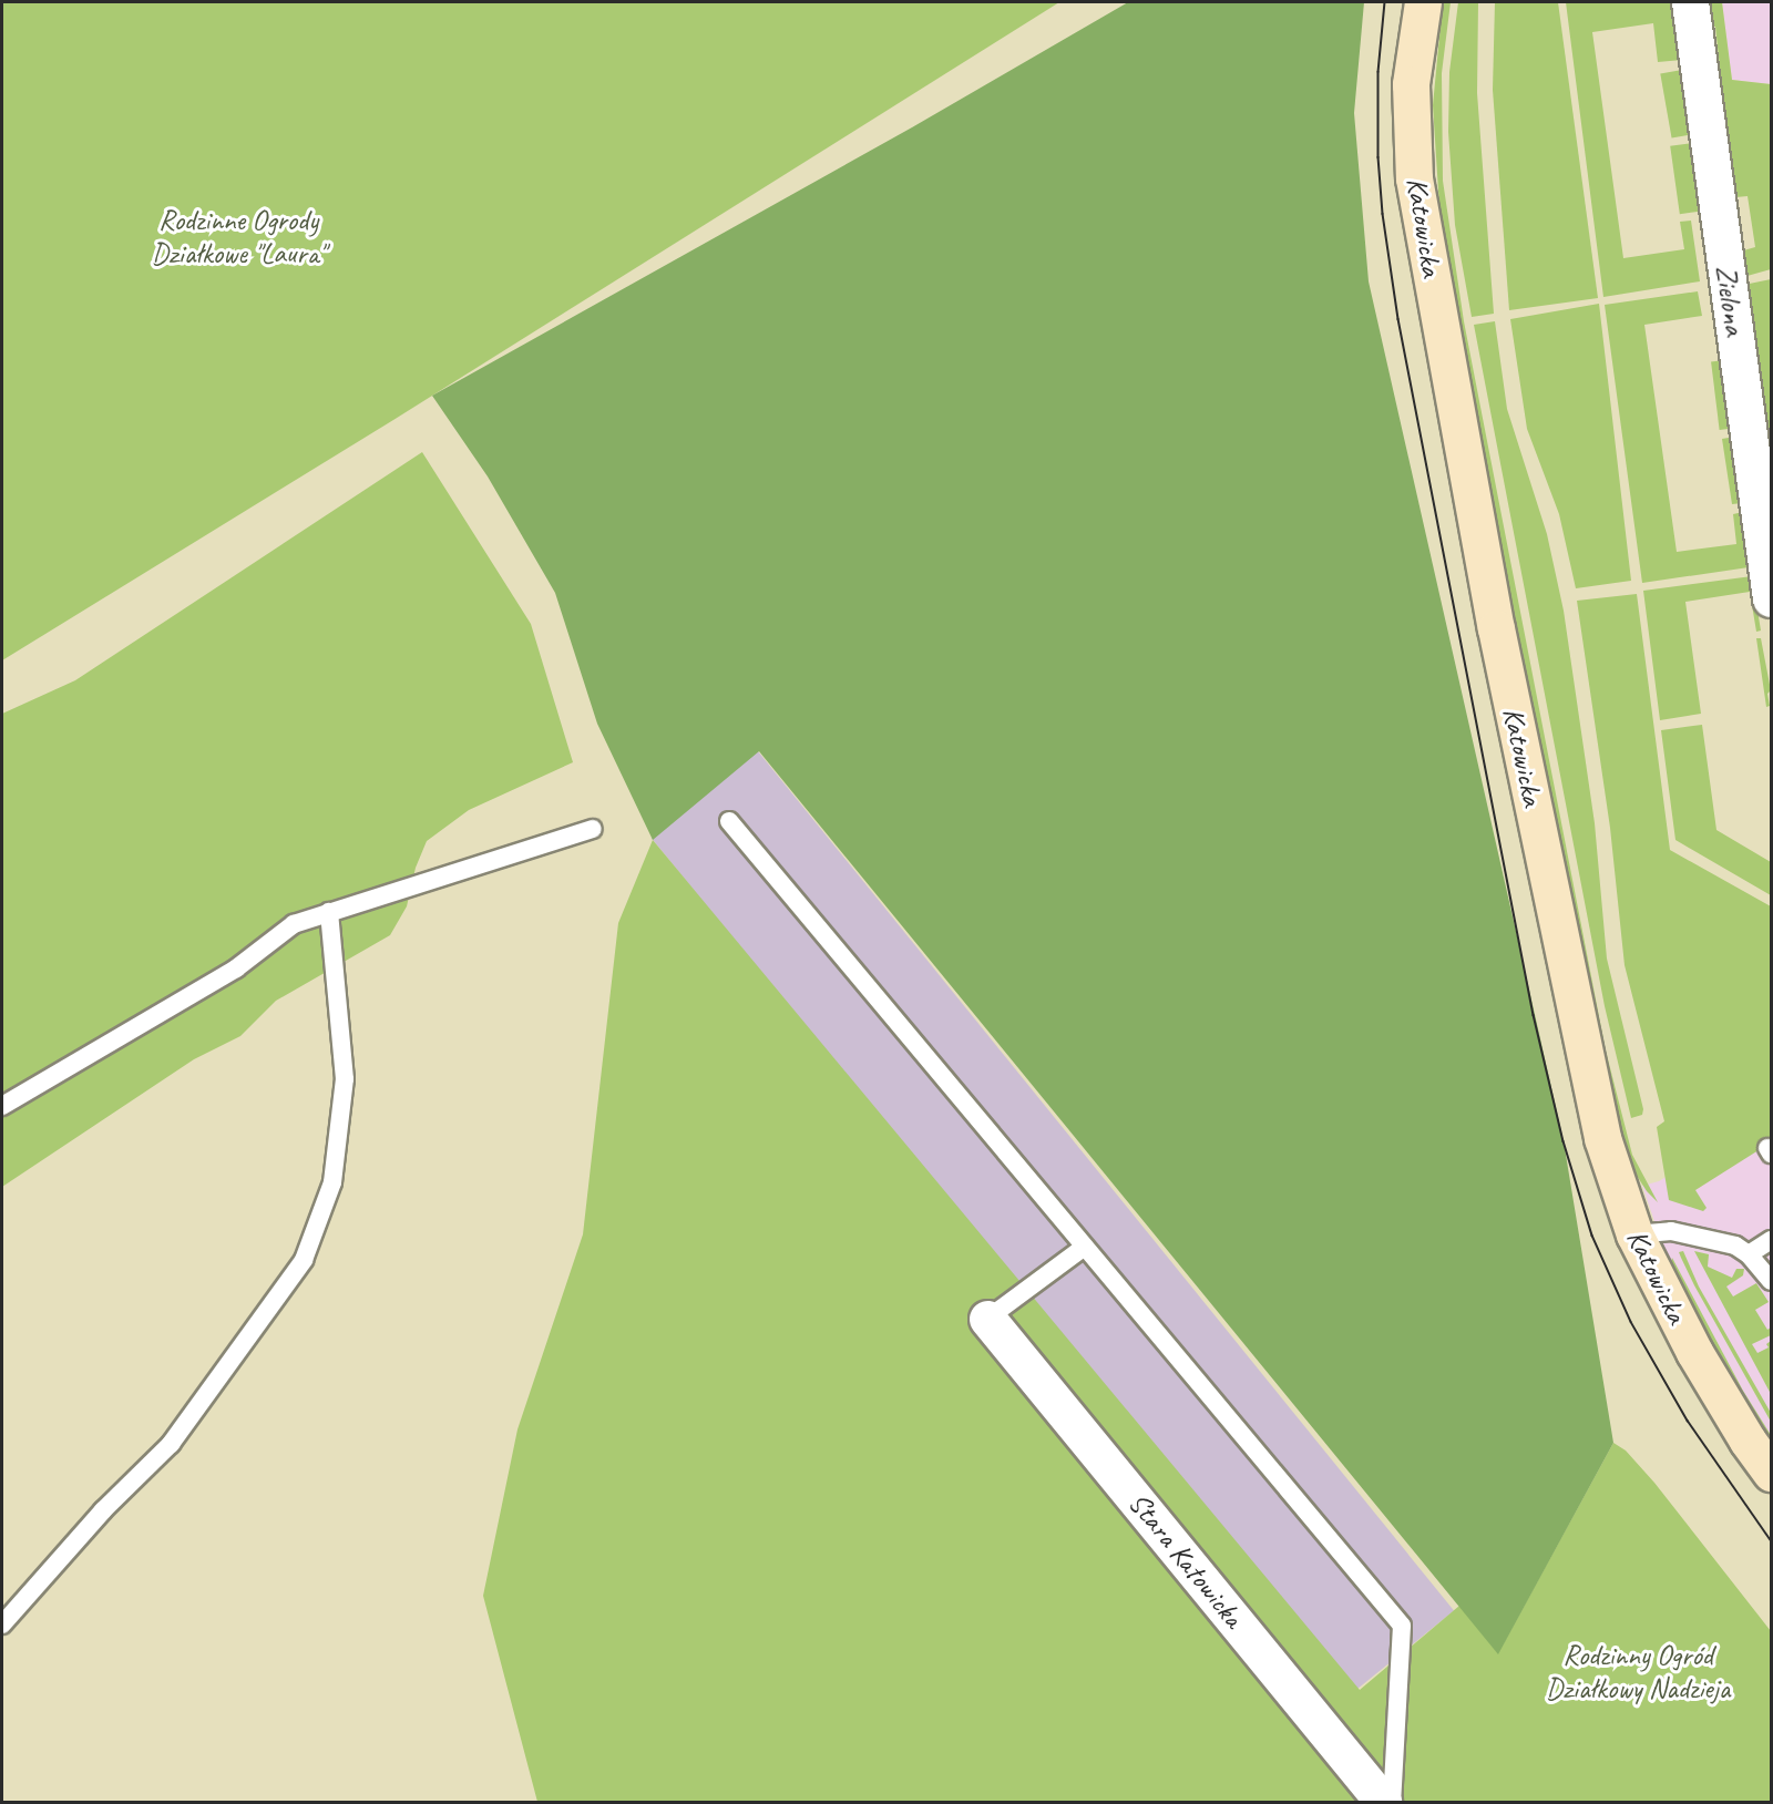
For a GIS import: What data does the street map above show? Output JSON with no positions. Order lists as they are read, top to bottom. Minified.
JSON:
{"streets":{"main road":["Katowicka"],"street":["Zielona","Stara Katowicka"]},"parks":["Rodzinne Ogrody Działkowe \"Laura\"","Rodzinny Ogród Działkowy Nadzieja"]}
